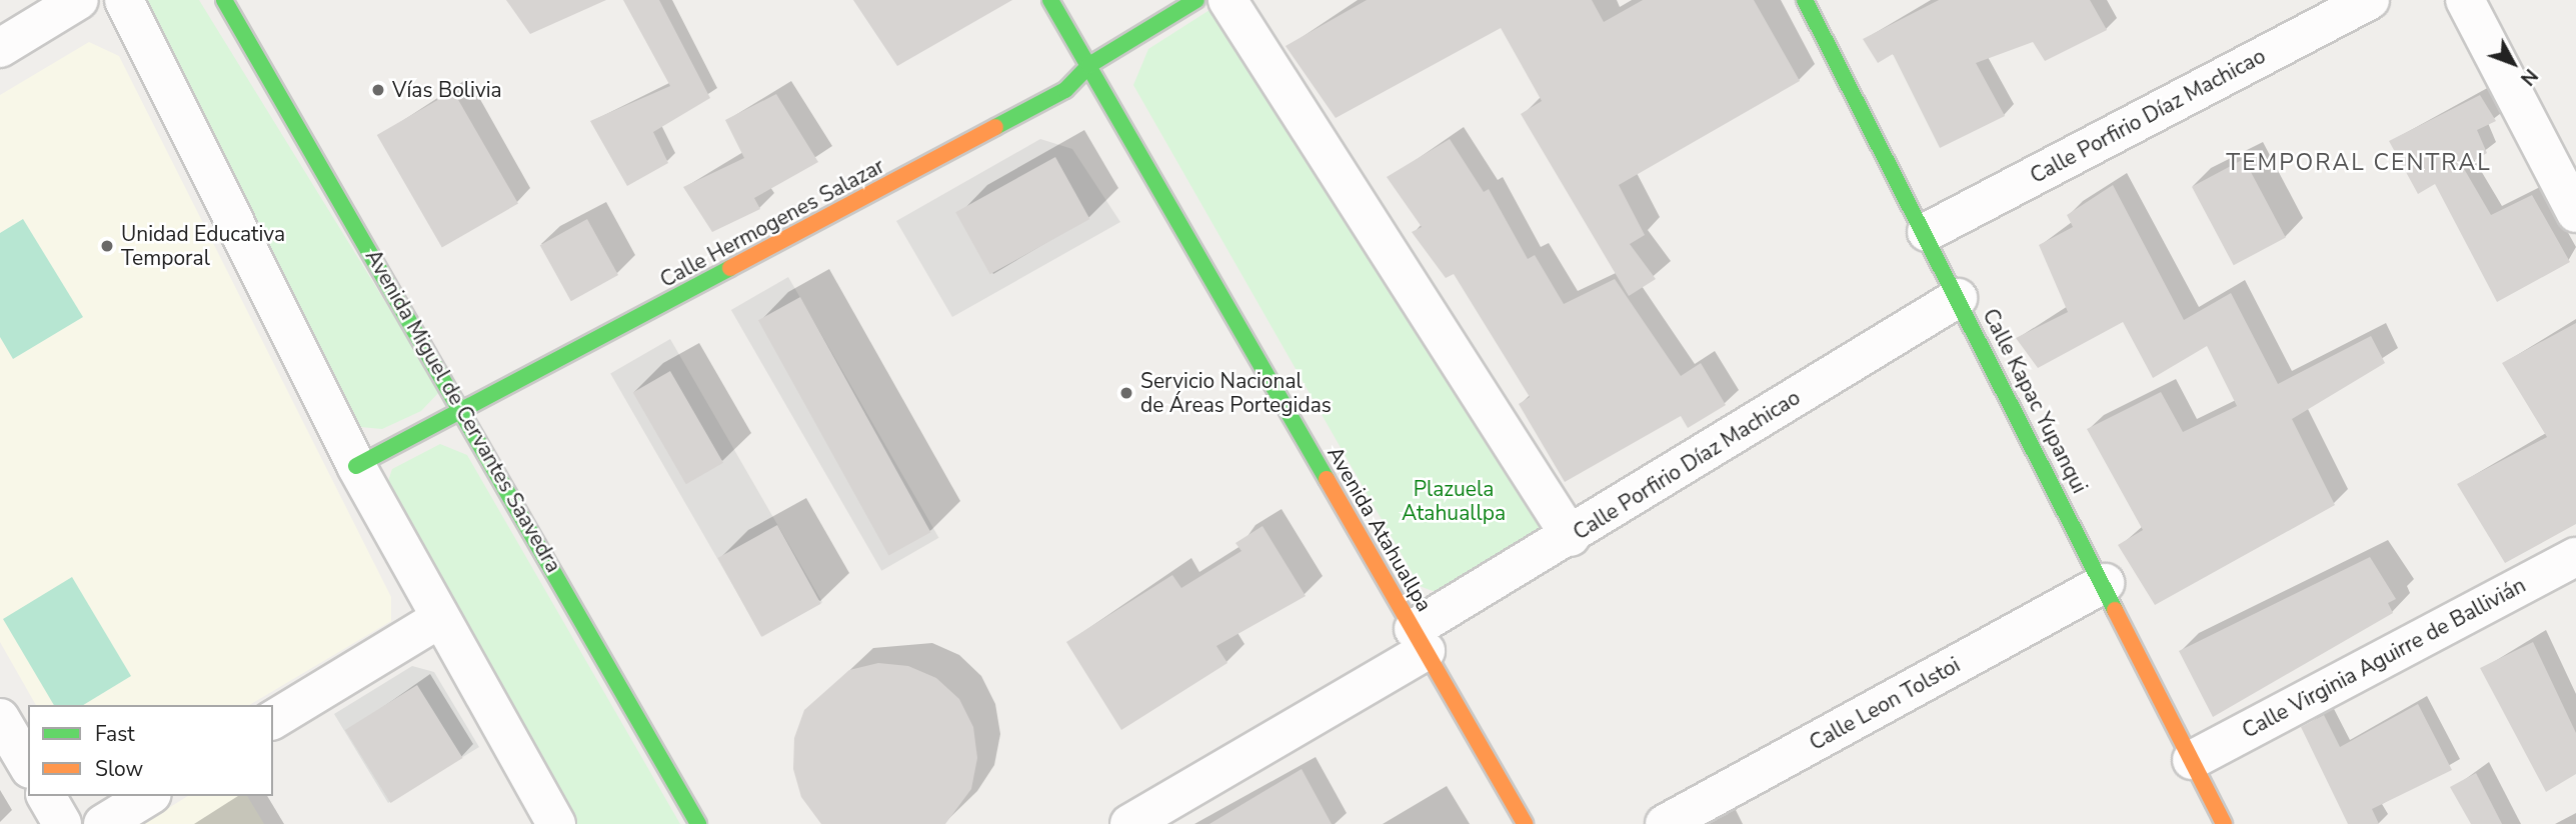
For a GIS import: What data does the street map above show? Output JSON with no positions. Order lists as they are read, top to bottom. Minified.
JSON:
{"streets":{"street":["Calle Porfirio Díaz Machicao","Calle Hermogenes Salazar","Calle Kapac Yupanqui","Avenida Miguel de Cervantes Saavedra","Avenida Atahuallpa","Calle Virginia Aguirre de Ballivián","Calle Leon Tolstoi"]},"crossings":[["Calle Porfirio Díaz Machicao","Calle Kapac Yupanqui"],["Calle Porfirio Díaz Machicao","Avenida Atahuallpa"],["Calle Hermogenes Salazar","Avenida Miguel de Cervantes Saavedra"],["Calle Hermogenes Salazar","Avenida Atahuallpa"],["Calle Kapac Yupanqui","Calle Virginia Aguirre de Ballivián"],["Calle Kapac Yupanqui","Calle Leon Tolstoi"]],"districts":["TEMPORAL CENTRAL"],"parks":["Plazuela Atahuallpa"],"places":["Vías Bolivia","Unidad Educativa Temporal","Servicio Nacional de Áreas Portegidas"],"legend":["Fast","Slow"],"north":"bottom right"}
